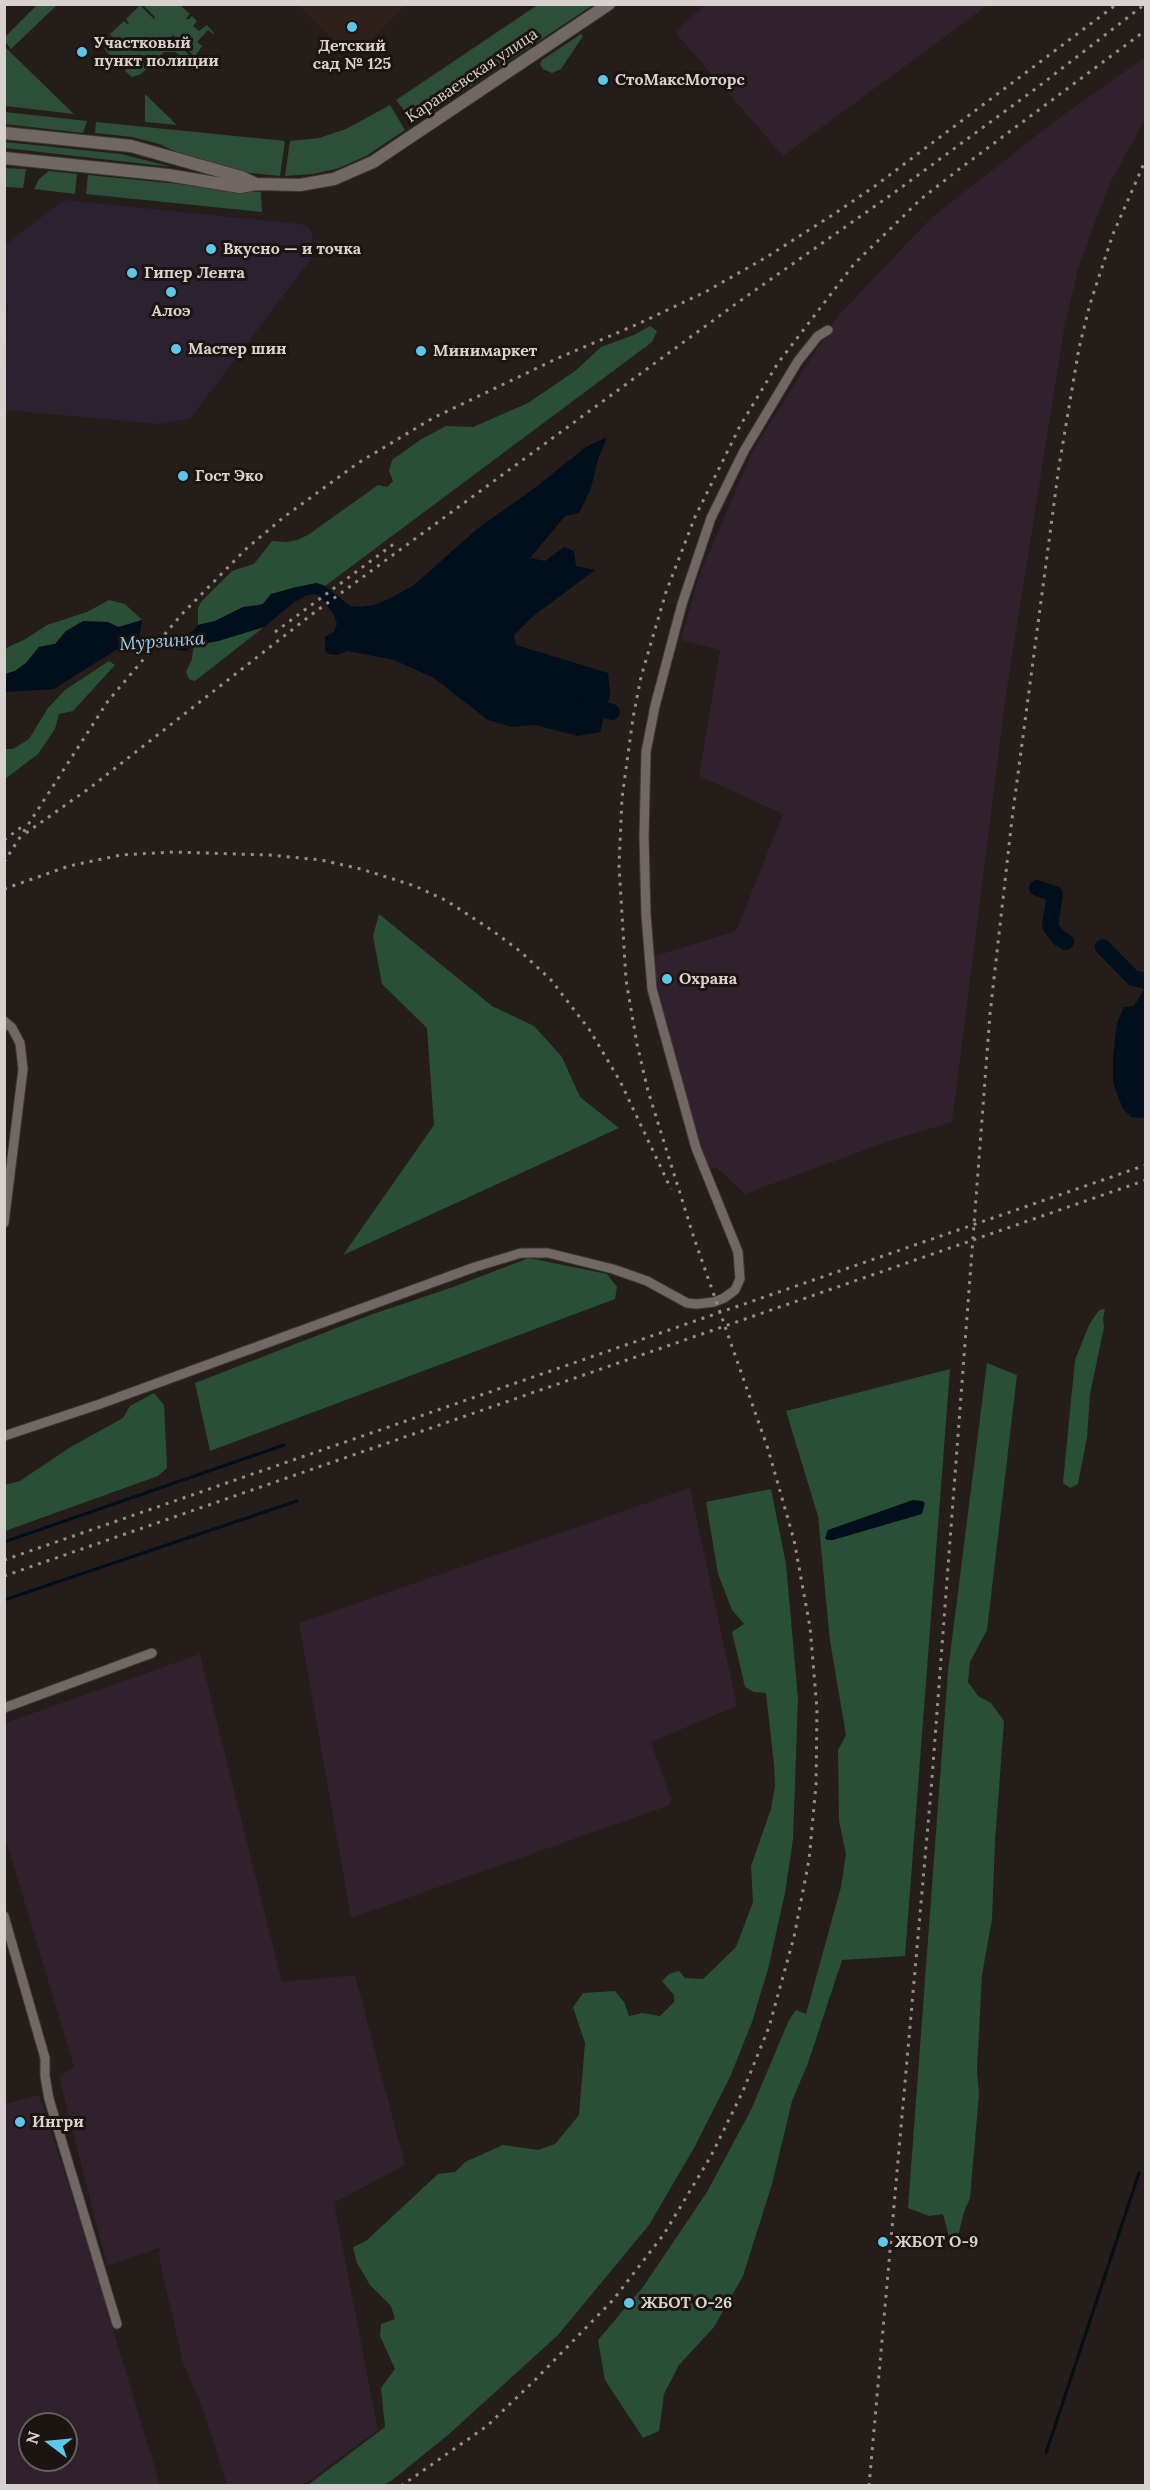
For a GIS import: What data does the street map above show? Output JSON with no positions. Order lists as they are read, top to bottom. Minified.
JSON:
{"streets":{"street":["Караваевская улица"]},"water":["Мурзинка"],"places":["Детский сад № 125","Участковый пункт полиции","СтоМаксМоторс","Вкусно — и точка","Гипер Лента","Алоэ","Мастер шин","Минимаркет","Гост Эко","Охрана","Ингри","ЖБОТ О-9","ЖБОТ О-26"],"north":"left"}
